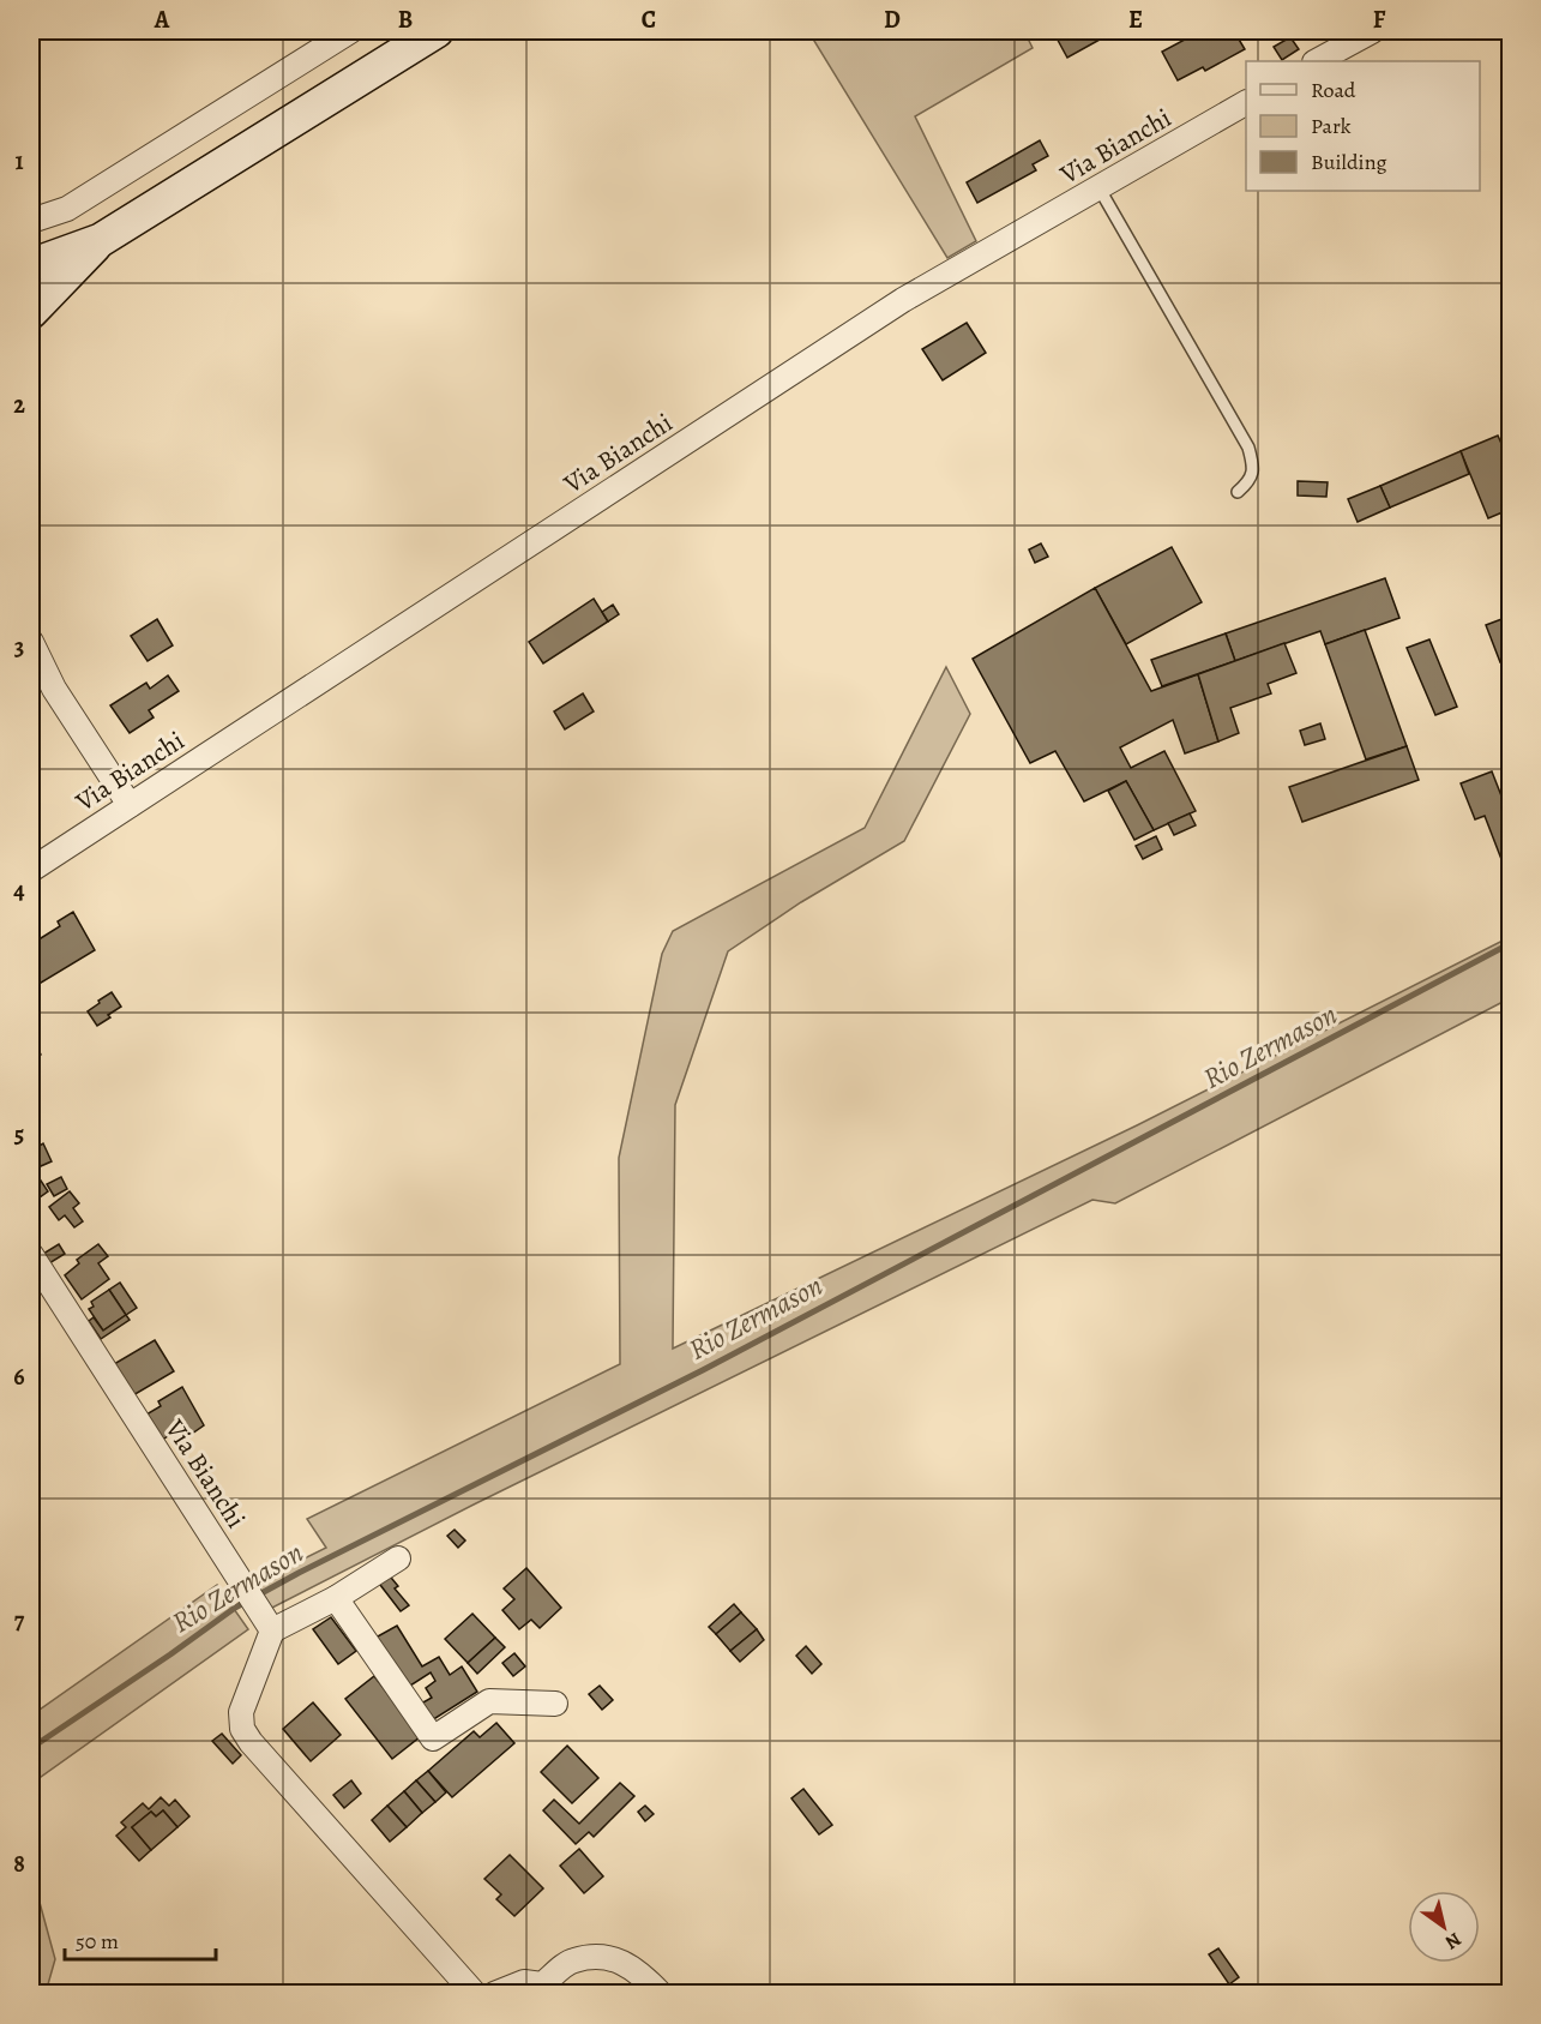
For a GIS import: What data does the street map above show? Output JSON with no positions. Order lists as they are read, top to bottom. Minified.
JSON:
{"streets":{"street":["Via Bianchi"]},"water":["Rio Zermason"],"legend":["Road","Park","Building"],"scale_bar":"50 m","north":"bottom right","grid":{"columns":["A","B","C","D","E","F"],"rows":["1","2","3","4","5","6","7","8"]}}
